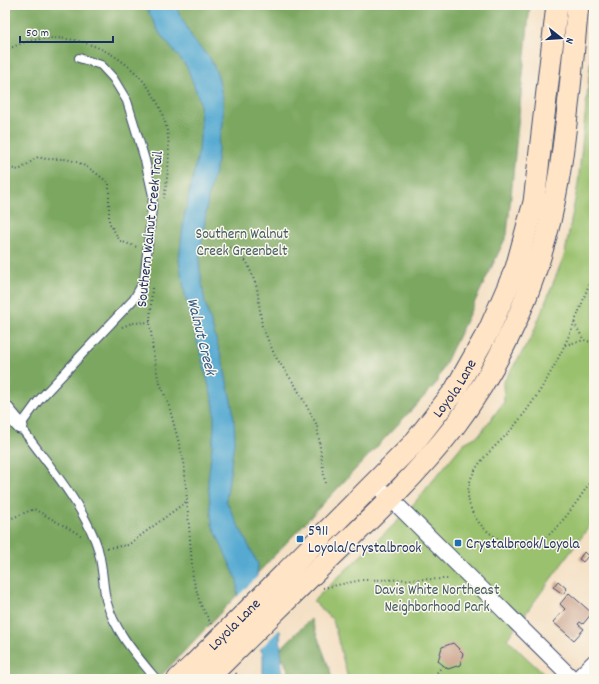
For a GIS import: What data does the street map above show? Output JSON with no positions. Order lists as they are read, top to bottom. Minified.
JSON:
{"streets":{"main road":["Loyola Lane"],"path":["Southern Walnut Creek Trail"]},"water":["Walnut Creek"],"parks":["Southern Walnut Creek Greenbelt","Davis White Northeast Neighborhood Park"],"places":{"transit":["5911 Loyola/Crystalbrook","Crystalbrook/Loyola"]},"scale_bar":"50 m","north":"right"}
